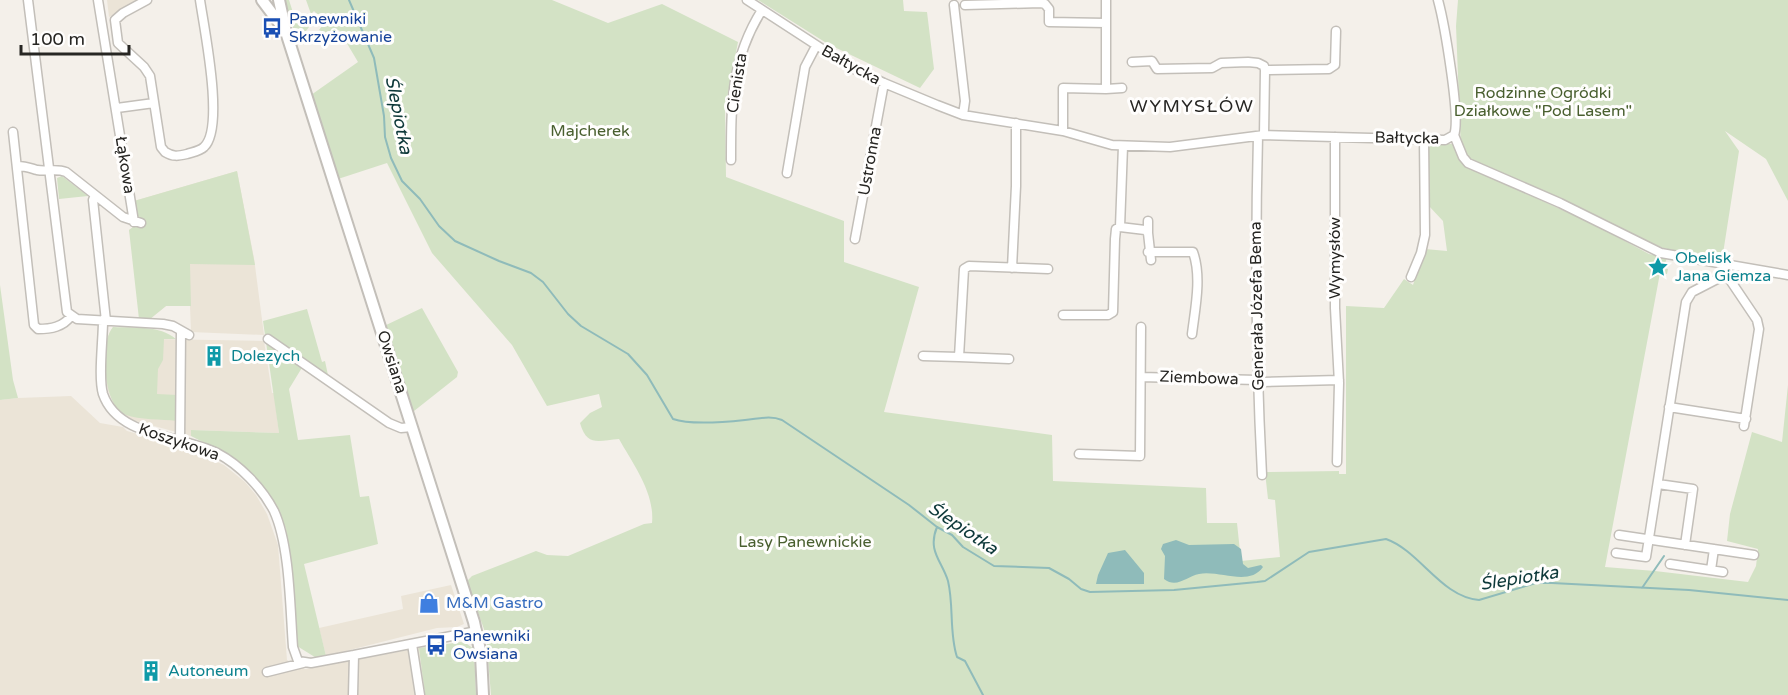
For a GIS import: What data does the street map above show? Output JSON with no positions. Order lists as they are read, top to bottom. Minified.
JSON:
{"streets":{"street":["Bałtycka","Cienista","Ustronna","Łąkowa","Wymysłów","Generała Józefa Bema","Owsiana","Ziembowa","Koszykowa"]},"crossings":[["Bałtycka","Cienista"],["Bałtycka","Ustronna"],["Bałtycka","Wymysłów"],["Bałtycka","Generała Józefa Bema"],["Łąkowa","Koszykowa"],["Generała Józefa Bema","Ziembowa"]],"districts":["WYMYSŁÓW"],"water":["Ślepiotka"],"parks":["Rodzinne Ogródki Działkowe \"Pod Lasem\"","Majcherek","Lasy Panewnickie"],"places":{"bus stop":["Panewniki Skrzyżowanie","Panewniki Owsiana"],"place":["Obelisk Jana Giemza"],"building":["Dolezych","Autoneum"],"shop":["M&M Gastro"]},"scale_bar":"100 m"}
